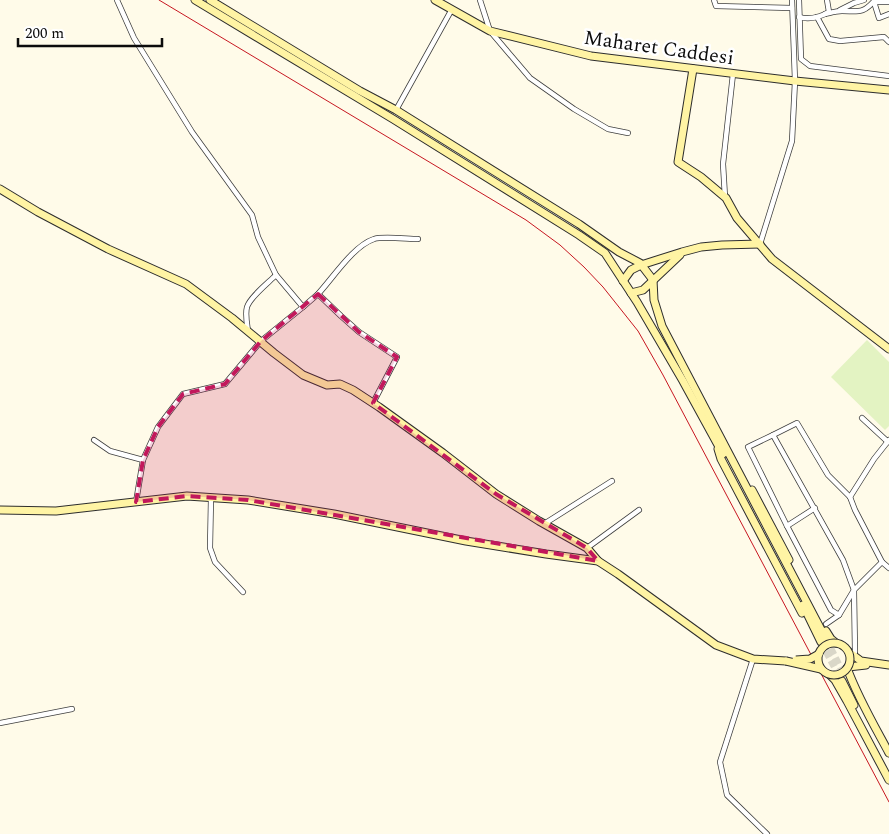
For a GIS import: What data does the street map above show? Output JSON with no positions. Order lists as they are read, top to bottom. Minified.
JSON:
{"streets":{"street":["Maharet Caddesi"]},"scale_bar":"200 m"}
